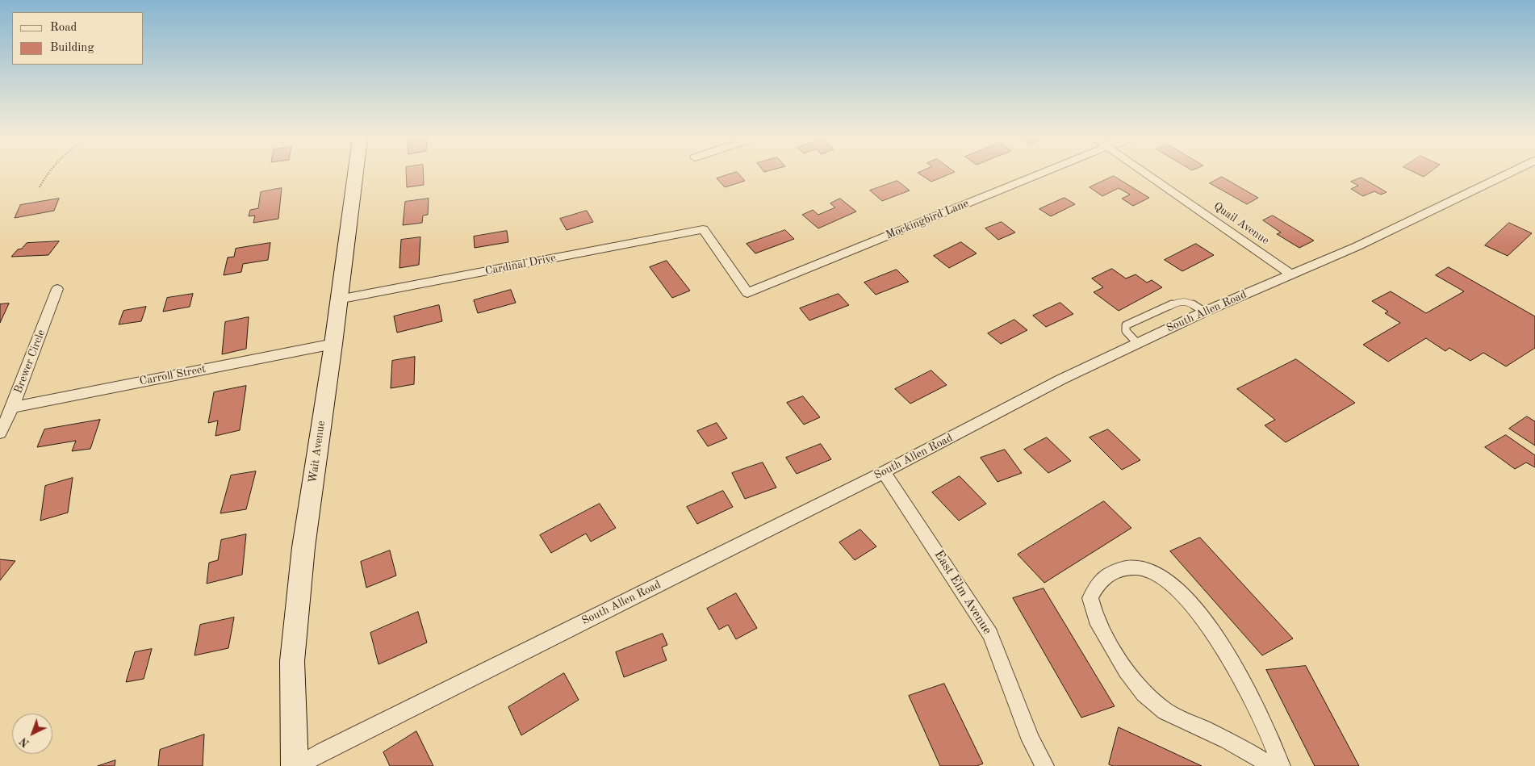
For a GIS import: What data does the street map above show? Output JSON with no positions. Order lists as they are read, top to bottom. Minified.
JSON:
{"streets":{"main road":["Wait Avenue"],"street":["Mockingbird Lane","Quail Avenue","Cardinal Drive","South Allen Road","Brewer Circle","Carroll Street","East Elm Avenue"]},"crossings":[["Mockingbird Lane","Cardinal Drive"],["Quail Avenue","South Allen Road"],["Cardinal Drive","Wait Avenue"],["South Allen Road","East Elm Avenue"],["Brewer Circle","Carroll Street"],["Carroll Street","Wait Avenue"]],"legend":["Road","Building"],"north":"bottom left"}
